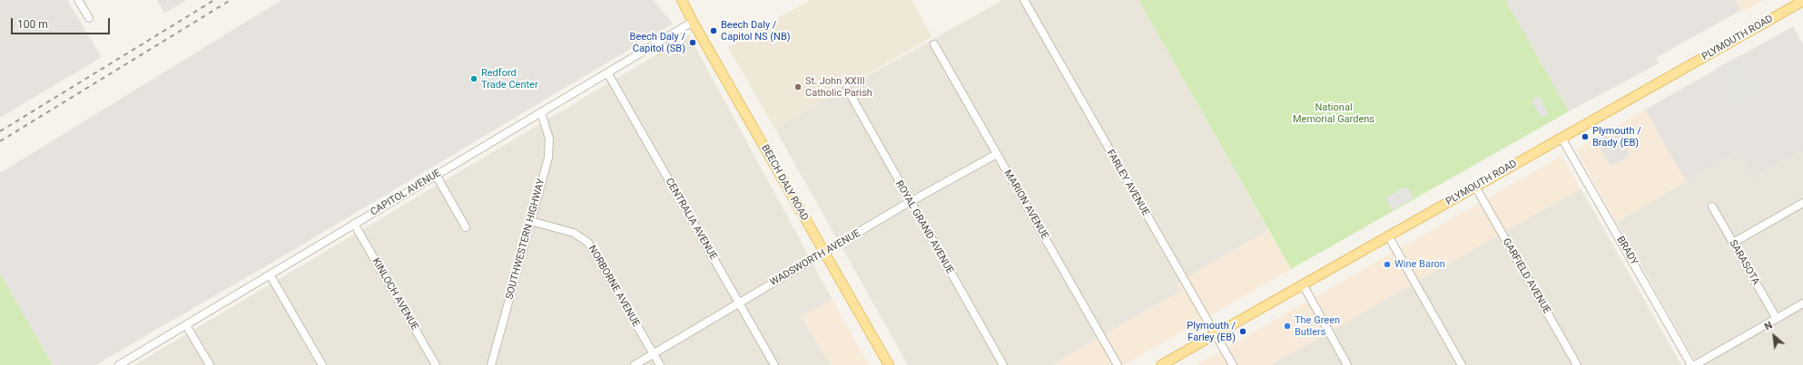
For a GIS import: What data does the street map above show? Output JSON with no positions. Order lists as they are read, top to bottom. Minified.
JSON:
{"streets":{"main road":["PLYMOUTH ROAD","BEECH DALY ROAD"],"street":["FARLEY AVENUE","CAPITOL AVENUE","MARION AVENUE","CENTRALIA AVENUE","ROYAL GRAND AVENUE","SOUTHWESTERN HIGHWAY","BRADY","WADSWORTH AVENUE","SARASOTA","GARFIELD AVENUE","NORBORNE AVENUE","KINLOCH AVENUE"]},"crossings":[["PLYMOUTH ROAD","FARLEY AVENUE"],["PLYMOUTH ROAD","BRADY"],["PLYMOUTH ROAD","GARFIELD AVENUE"],["BEECH DALY ROAD","CAPITOL AVENUE"],["BEECH DALY ROAD","WADSWORTH AVENUE"],["CAPITOL AVENUE","CENTRALIA AVENUE"],["CAPITOL AVENUE","SOUTHWESTERN HIGHWAY"],["CAPITOL AVENUE","KINLOCH AVENUE"],["MARION AVENUE","WADSWORTH AVENUE"],["CENTRALIA AVENUE","WADSWORTH AVENUE"],["ROYAL GRAND AVENUE","WADSWORTH AVENUE"],["SOUTHWESTERN HIGHWAY","NORBORNE AVENUE"],["WADSWORTH AVENUE","NORBORNE AVENUE"]],"parks":["National Memorial Gardens"],"places":["Beech Daly / Capitol NS (NB)","Beech Daly / Capitol (SB)","Redford Trade Center","St. John XXIII Catholic Parish","Plymouth / Brady (EB)","Wine Baron","The Green Butlers","Plymouth / Farley (EB)"],"scale_bar":"100 m","north":"top left"}
